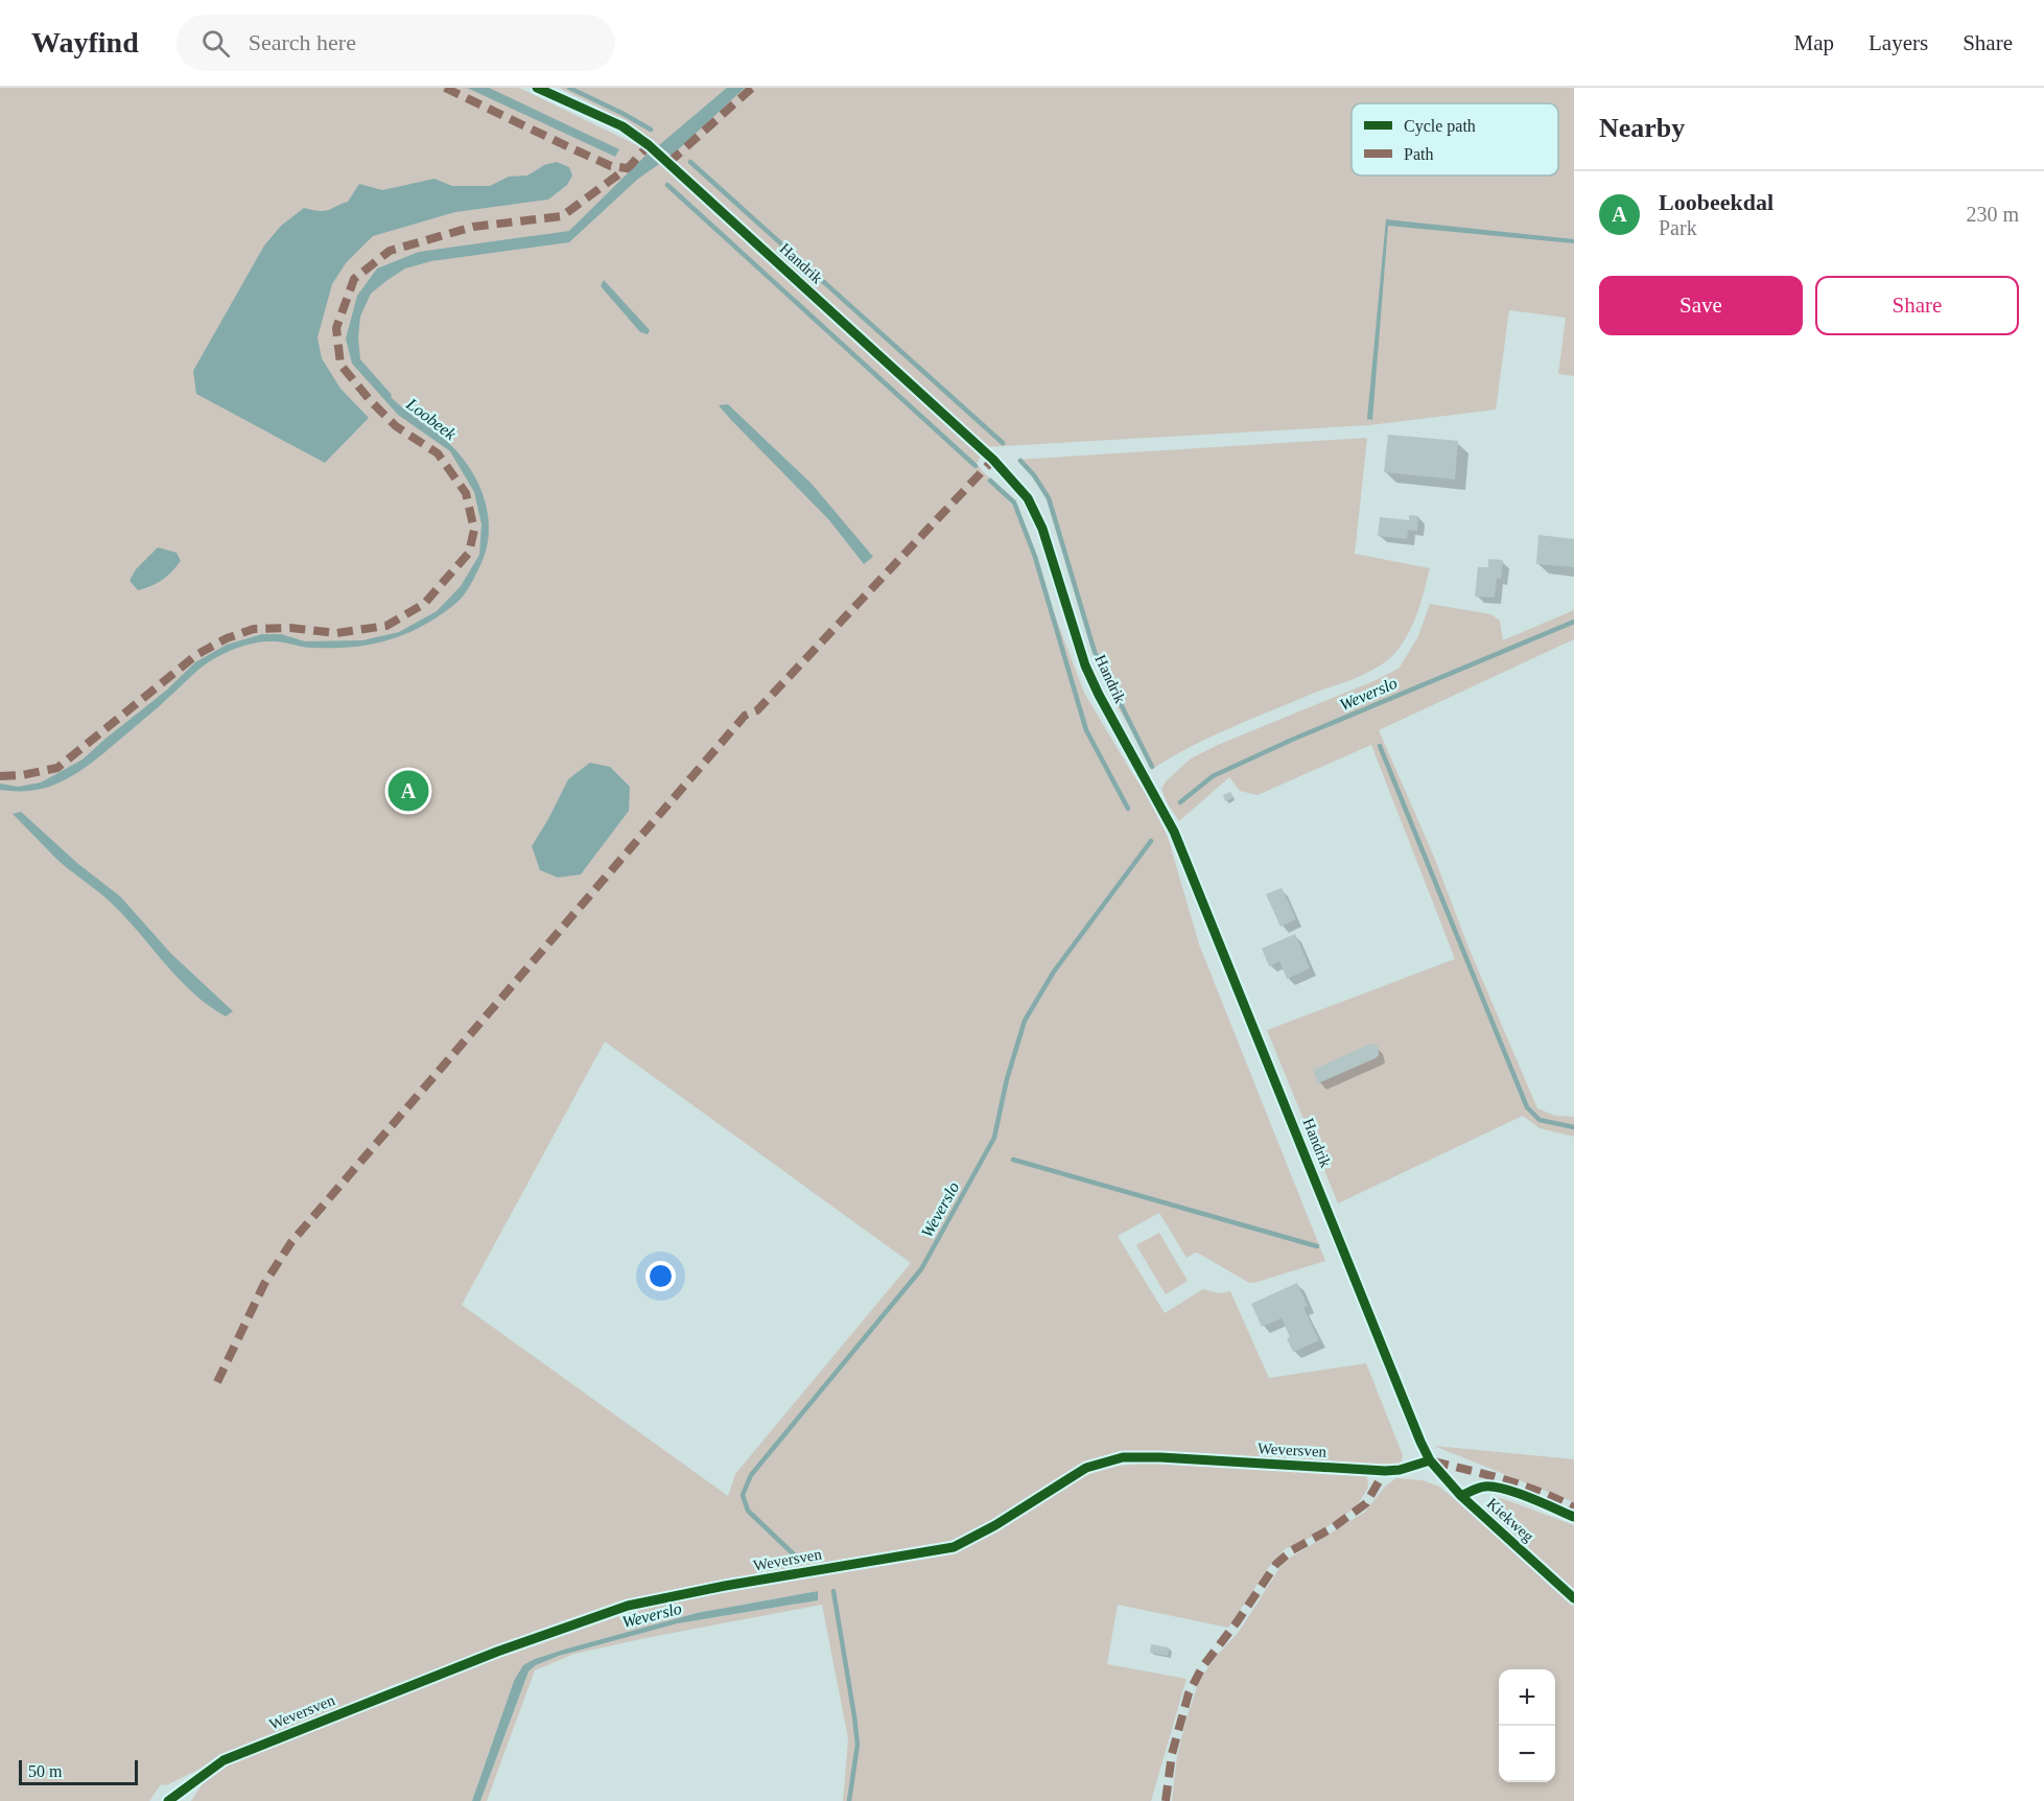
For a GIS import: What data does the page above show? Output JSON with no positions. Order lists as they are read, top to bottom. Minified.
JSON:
{"streets":{"street":["Handrik","Weversven","Kiekweg"]},"crossings":[["Handrik","Weversven"],["Handrik","Kiekweg"],["Weversven","Kiekweg"]],"water":["Loobeek","Weverslo"],"legend":["Cycle path","Path"],"scale_bar":"50 m","page":{"header":"Wayfind","search":"Search here","nav":["Map","Layers","Share"],"heading":"Nearby","list":[{"mark":"A","name":"Loobeekdal","note":"Park","value":"230 m"}],"buttons":["Save","Share"],"pins":"A","map_buttons":["+","−"],"scale":"50 m"}}
